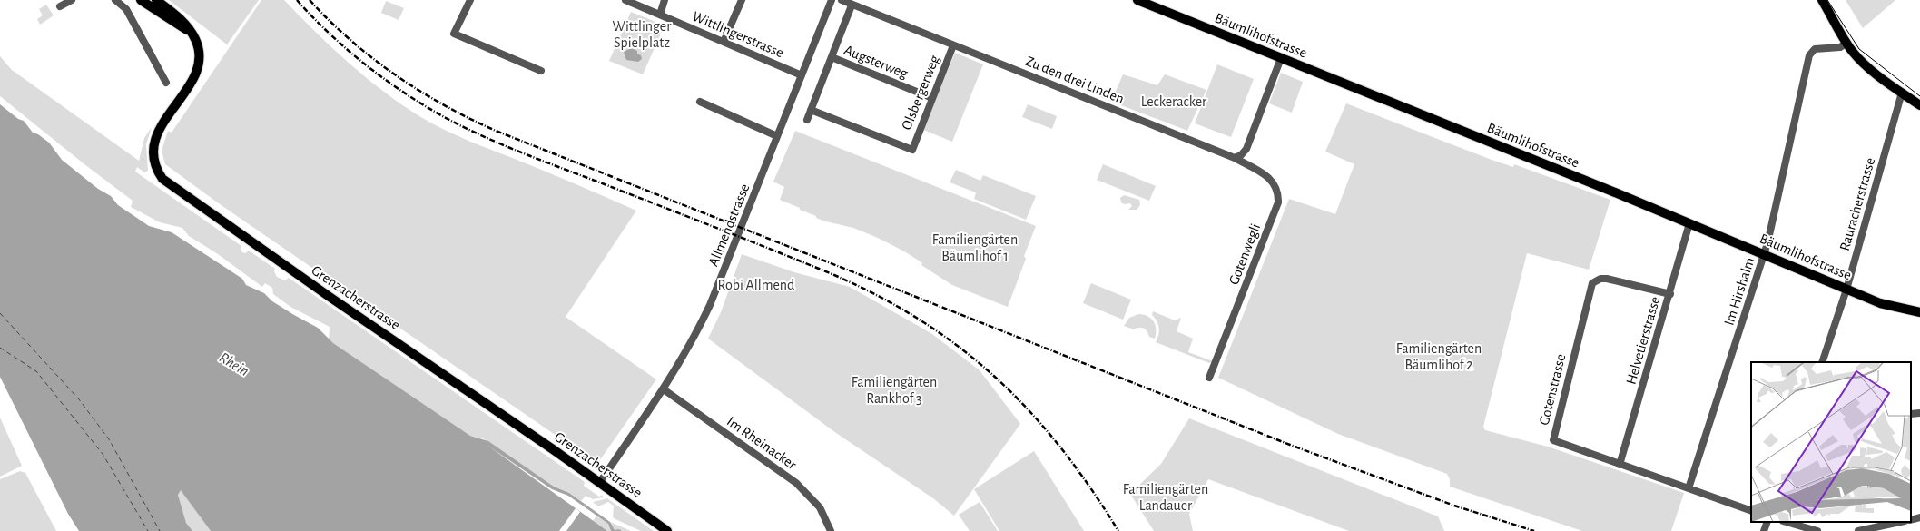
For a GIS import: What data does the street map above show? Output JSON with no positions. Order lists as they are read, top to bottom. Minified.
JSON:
{"streets":{"main road":["Bäumlihofstrasse","Grenzacherstrasse"],"street":["Wittlingerstrasse","Augsterweg","Zu den drei Linden","Olsbergerweg","Rauracherstrasse","Allmendstrasse","Gotenwegli","Im Hirshalm","Helvetierstrasse","Gotenstrasse","Im Rheinacker"]},"crossings":[["Wittlingerstrasse","Allmendstrasse"],["Bäumlihofstrasse","Rauracherstrasse"],["Bäumlihofstrasse","Im Hirshalm"],["Bäumlihofstrasse","Helvetierstrasse"],["Augsterweg","Olsbergerweg"],["Zu den drei Linden","Olsbergerweg"],["Zu den drei Linden","Gotenwegli"],["Allmendstrasse","Grenzacherstrasse"],["Allmendstrasse","Im Rheinacker"],["Im Hirshalm","Gotenstrasse"],["Helvetierstrasse","Gotenstrasse"]],"water":["Rhein"],"parks":["Wittlinger Spielplatz","Leckeracker","Familiengärten Bäumlihof 1","Robi Allmend","Familiengärten Bäumlihof 2","Familiengärten Rankhof 3","Familiengärten Landauer"]}
